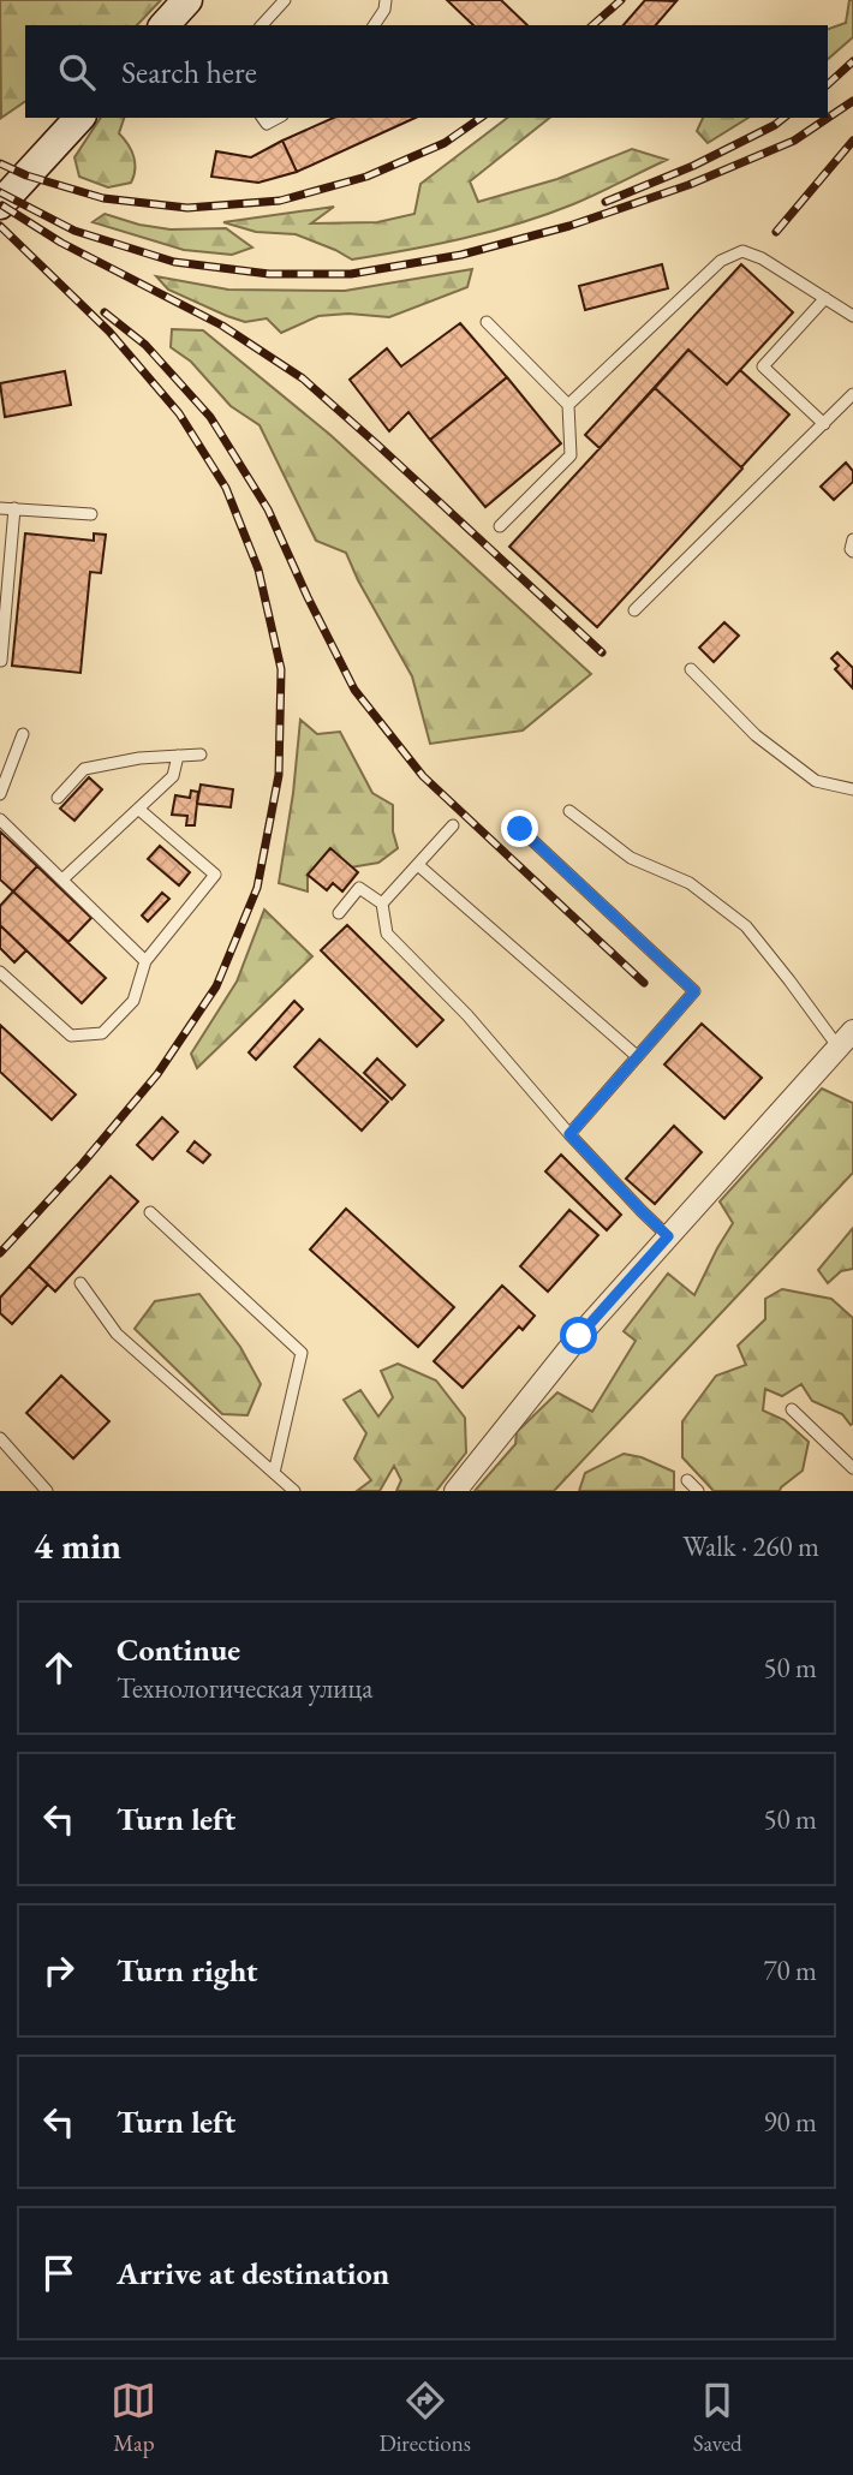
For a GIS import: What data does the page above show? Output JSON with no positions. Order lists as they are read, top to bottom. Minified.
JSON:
{"page":{"search":"Search here","heading":["4 min","Walk · 260 m"],"list":[["Continue","Технологическая улица","50 m"],["Turn left","50 m"],["Turn right","70 m"],["Turn left","90 m"],"Arrive at destination"],"nav":["Map","Directions","Saved"]}}
